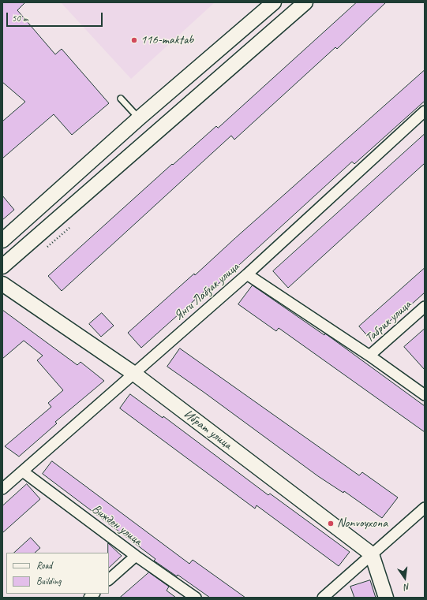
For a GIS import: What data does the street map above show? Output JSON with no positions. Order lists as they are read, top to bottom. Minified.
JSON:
{"streets":{"main road":["Ибрат улица"],"street":["Янги Лабзак улица","Табрик улица","Виждон улица"]},"crossings":[["Янги Лабзак улица","Ибрат улица"],["Янги Лабзак улица","Виждон улица"]],"places":["116-maktab","Nonvoyxona"],"legend":["Road","Building"],"scale_bar":"50 m","north":"bottom"}
